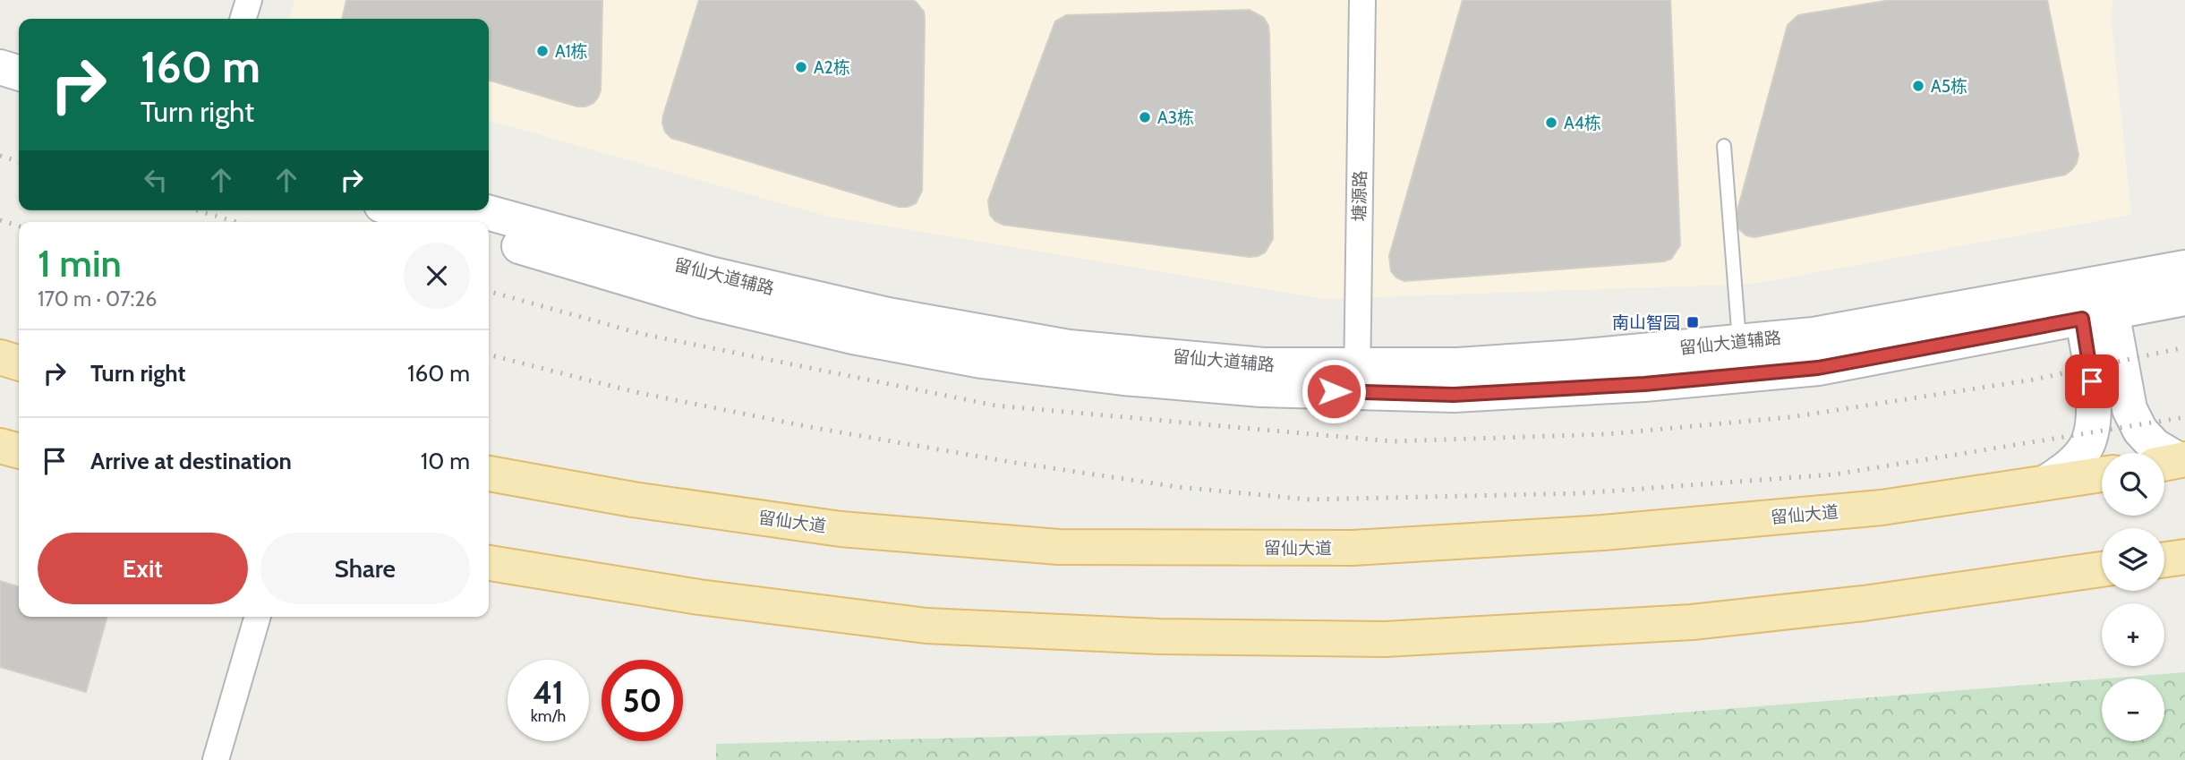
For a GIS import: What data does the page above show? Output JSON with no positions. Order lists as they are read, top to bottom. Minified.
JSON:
{"streets":{"main road":["留仙大道辅路","留仙大道"],"street":["塘源路"]},"crossings":[["塘源路","留仙大道辅路"]],"places":{"other":["A1栋","A2栋","A5栋","A3栋","A4栋"],"transit":["南山智园"]},"page":{"turn":["160 m","Turn right"],"heading":["1 min","170 m · 07:26"],"list":[{"name":"Turn right","value":"160 m"},{"name":"Arrive at destination","value":"10 m"}],"map_buttons":["+","−"],"buttons":["Exit","Share"],"speed":"41 km/h","limit":"50"}}
